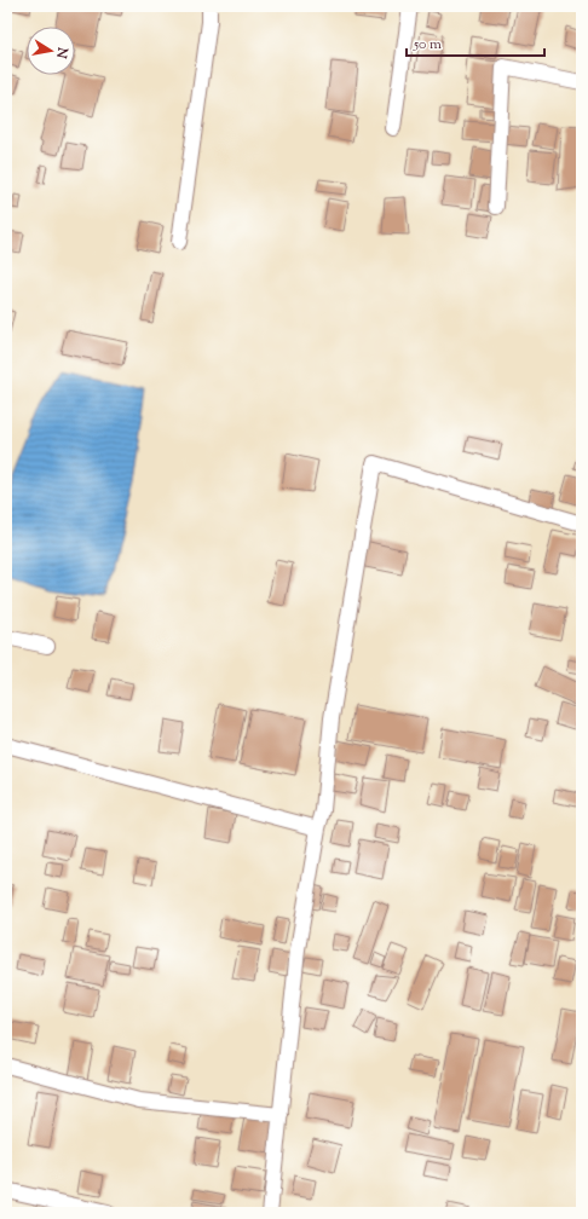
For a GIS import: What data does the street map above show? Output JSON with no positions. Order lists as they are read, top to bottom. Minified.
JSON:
{"scale_bar":"50 m","north":"right"}
